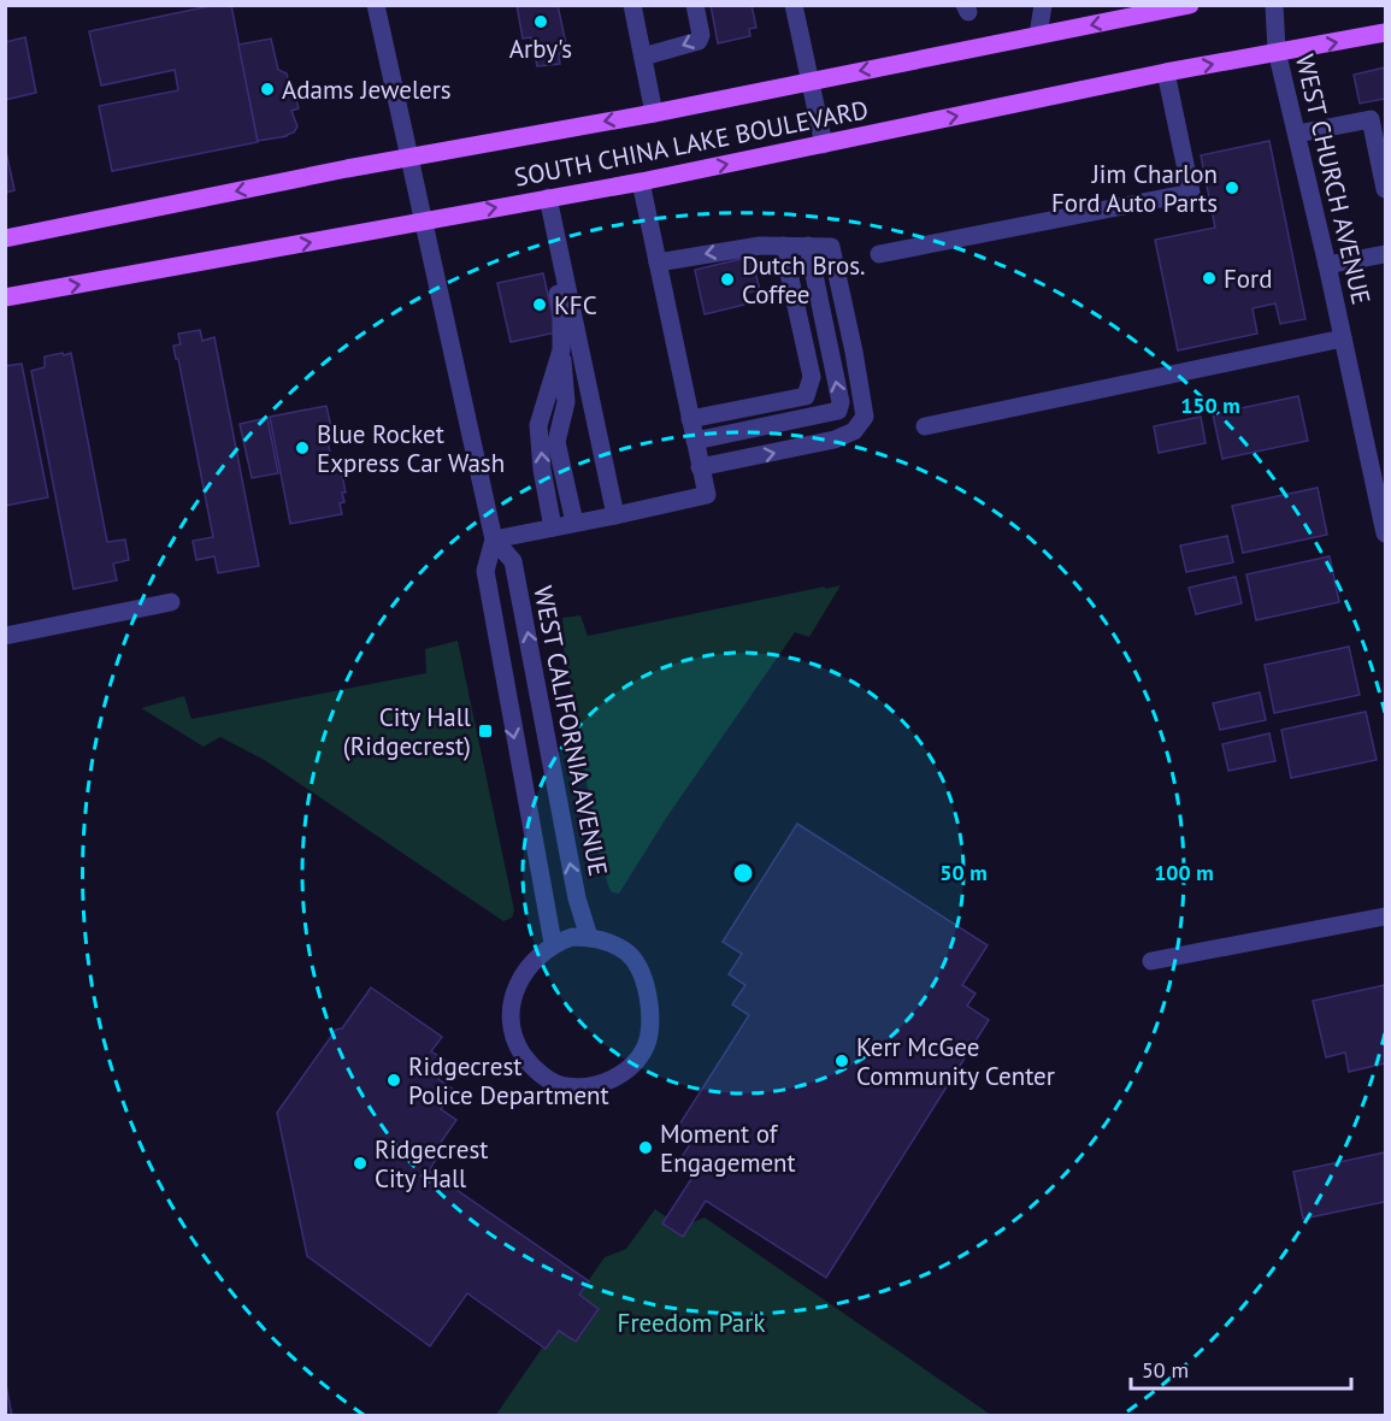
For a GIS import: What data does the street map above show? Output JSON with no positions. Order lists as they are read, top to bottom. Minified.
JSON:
{"streets":{"main road":["SOUTH CHINA LAKE BOULEVARD"],"street":["WEST CHURCH AVENUE","WEST CALIFORNIA AVENUE"]},"crossings":[["SOUTH CHINA LAKE BOULEVARD","WEST CHURCH AVENUE"],["SOUTH CHINA LAKE BOULEVARD","WEST CALIFORNIA AVENUE"]],"parks":["Freedom Park"],"places":{"other":["Arby's","Adams Jewelers","Jim Charlon Ford Auto Parts","Ford","Dutch Bros. Coffee","KFC","Blue Rocket Express Car Wash","Kerr McGee Community Center","Ridgecrest Police Department","Moment of Engagement","Ridgecrest City Hall"],"transit":["City Hall (Ridgecrest)"]},"scale_bar":"50 m","rings":["150 m","50 m","100 m"]}
